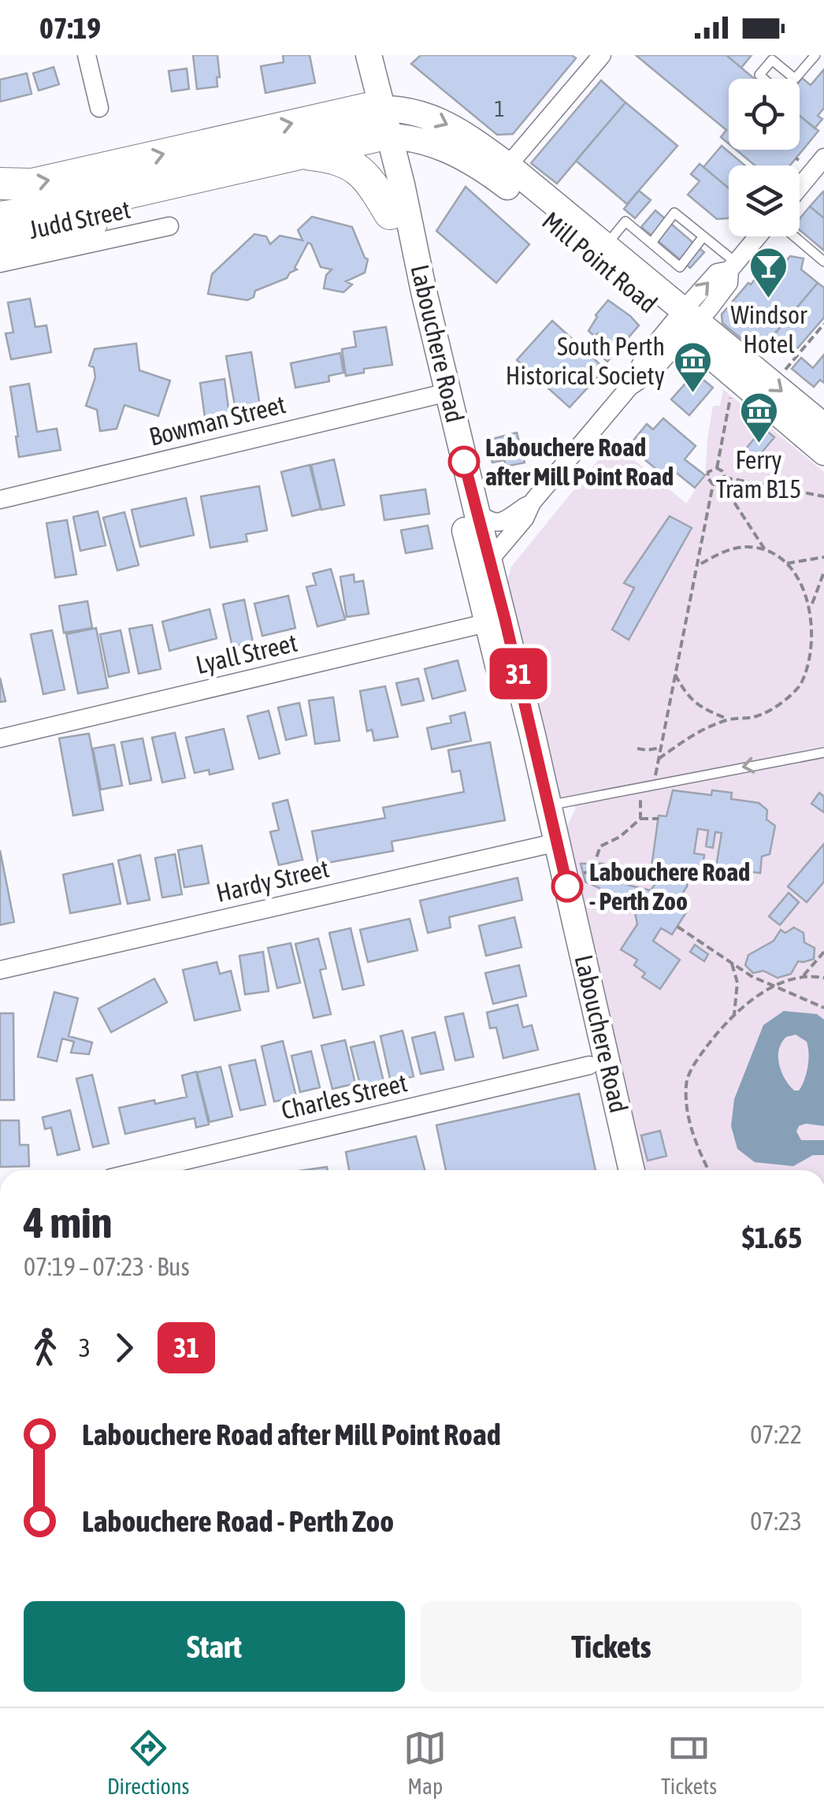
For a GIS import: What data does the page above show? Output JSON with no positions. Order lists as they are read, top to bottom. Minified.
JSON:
{"streets":{"main road":["Mill Point Road","Labouchere Road"],"street":["Judd Street","Bowman Street","Lyall Street","Hardy Street","Charles Street"]},"crossings":[["Mill Point Road","Labouchere Road"],["Labouchere Road","Bowman Street"],["Labouchere Road","Lyall Street"],["Labouchere Road","Hardy Street"],["Labouchere Road","Charles Street"]],"places":{"bar":["Windsor Hotel"],"museum":["South Perth Historical Society","Ferry Tram B15"],"other":["Labouchere Road after Mill Point Road","Labouchere Road - Perth Zoo"]},"lines":["bus line 31"],"house_numbers":["1"],"page":{"status":"07:19","on_map":"31","heading":["4 min","07:19 – 07:23 · Bus","$1.65"],"legs":["3","31"],"list":[{"name":"Labouchere Road after Mill Point Road","value":"07:22"},{"name":"Labouchere Road - Perth Zoo","value":"07:23"}],"buttons":["Start","Tickets"],"tabs":["Directions","Map","Tickets"]}}
